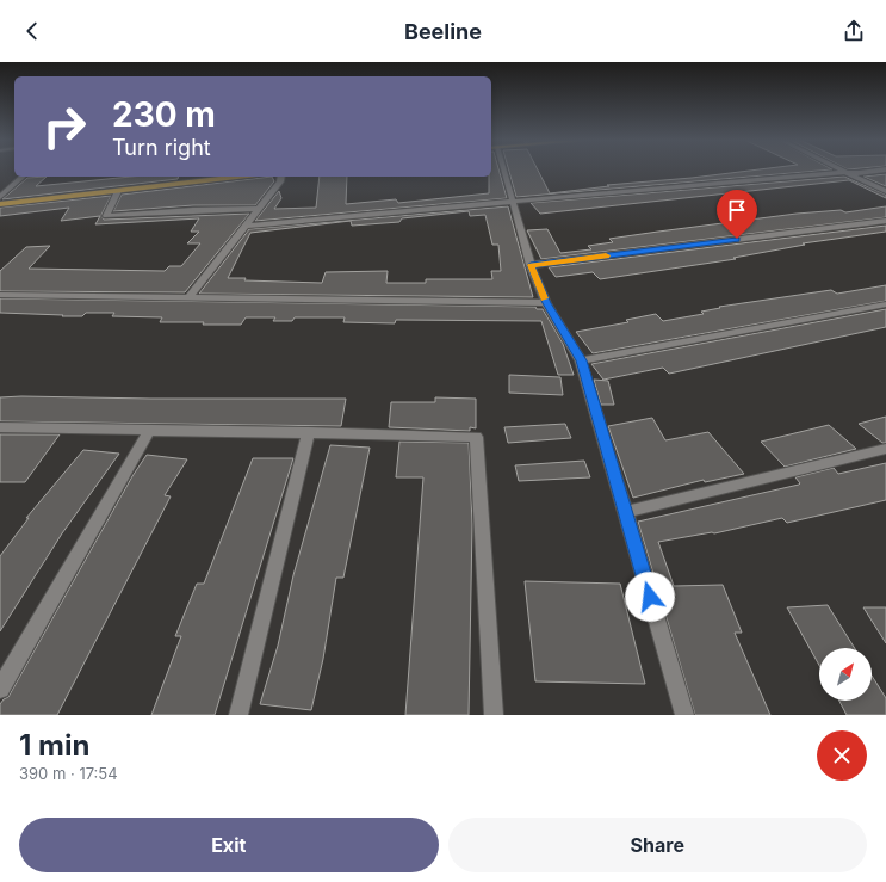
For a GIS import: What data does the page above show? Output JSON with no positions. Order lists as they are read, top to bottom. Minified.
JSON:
{"north":"top right","page":{"header":"Beeline","turn":["230 m","Turn right"],"heading":["1 min","390 m · 17:54"],"buttons":["Exit","Share"]}}
